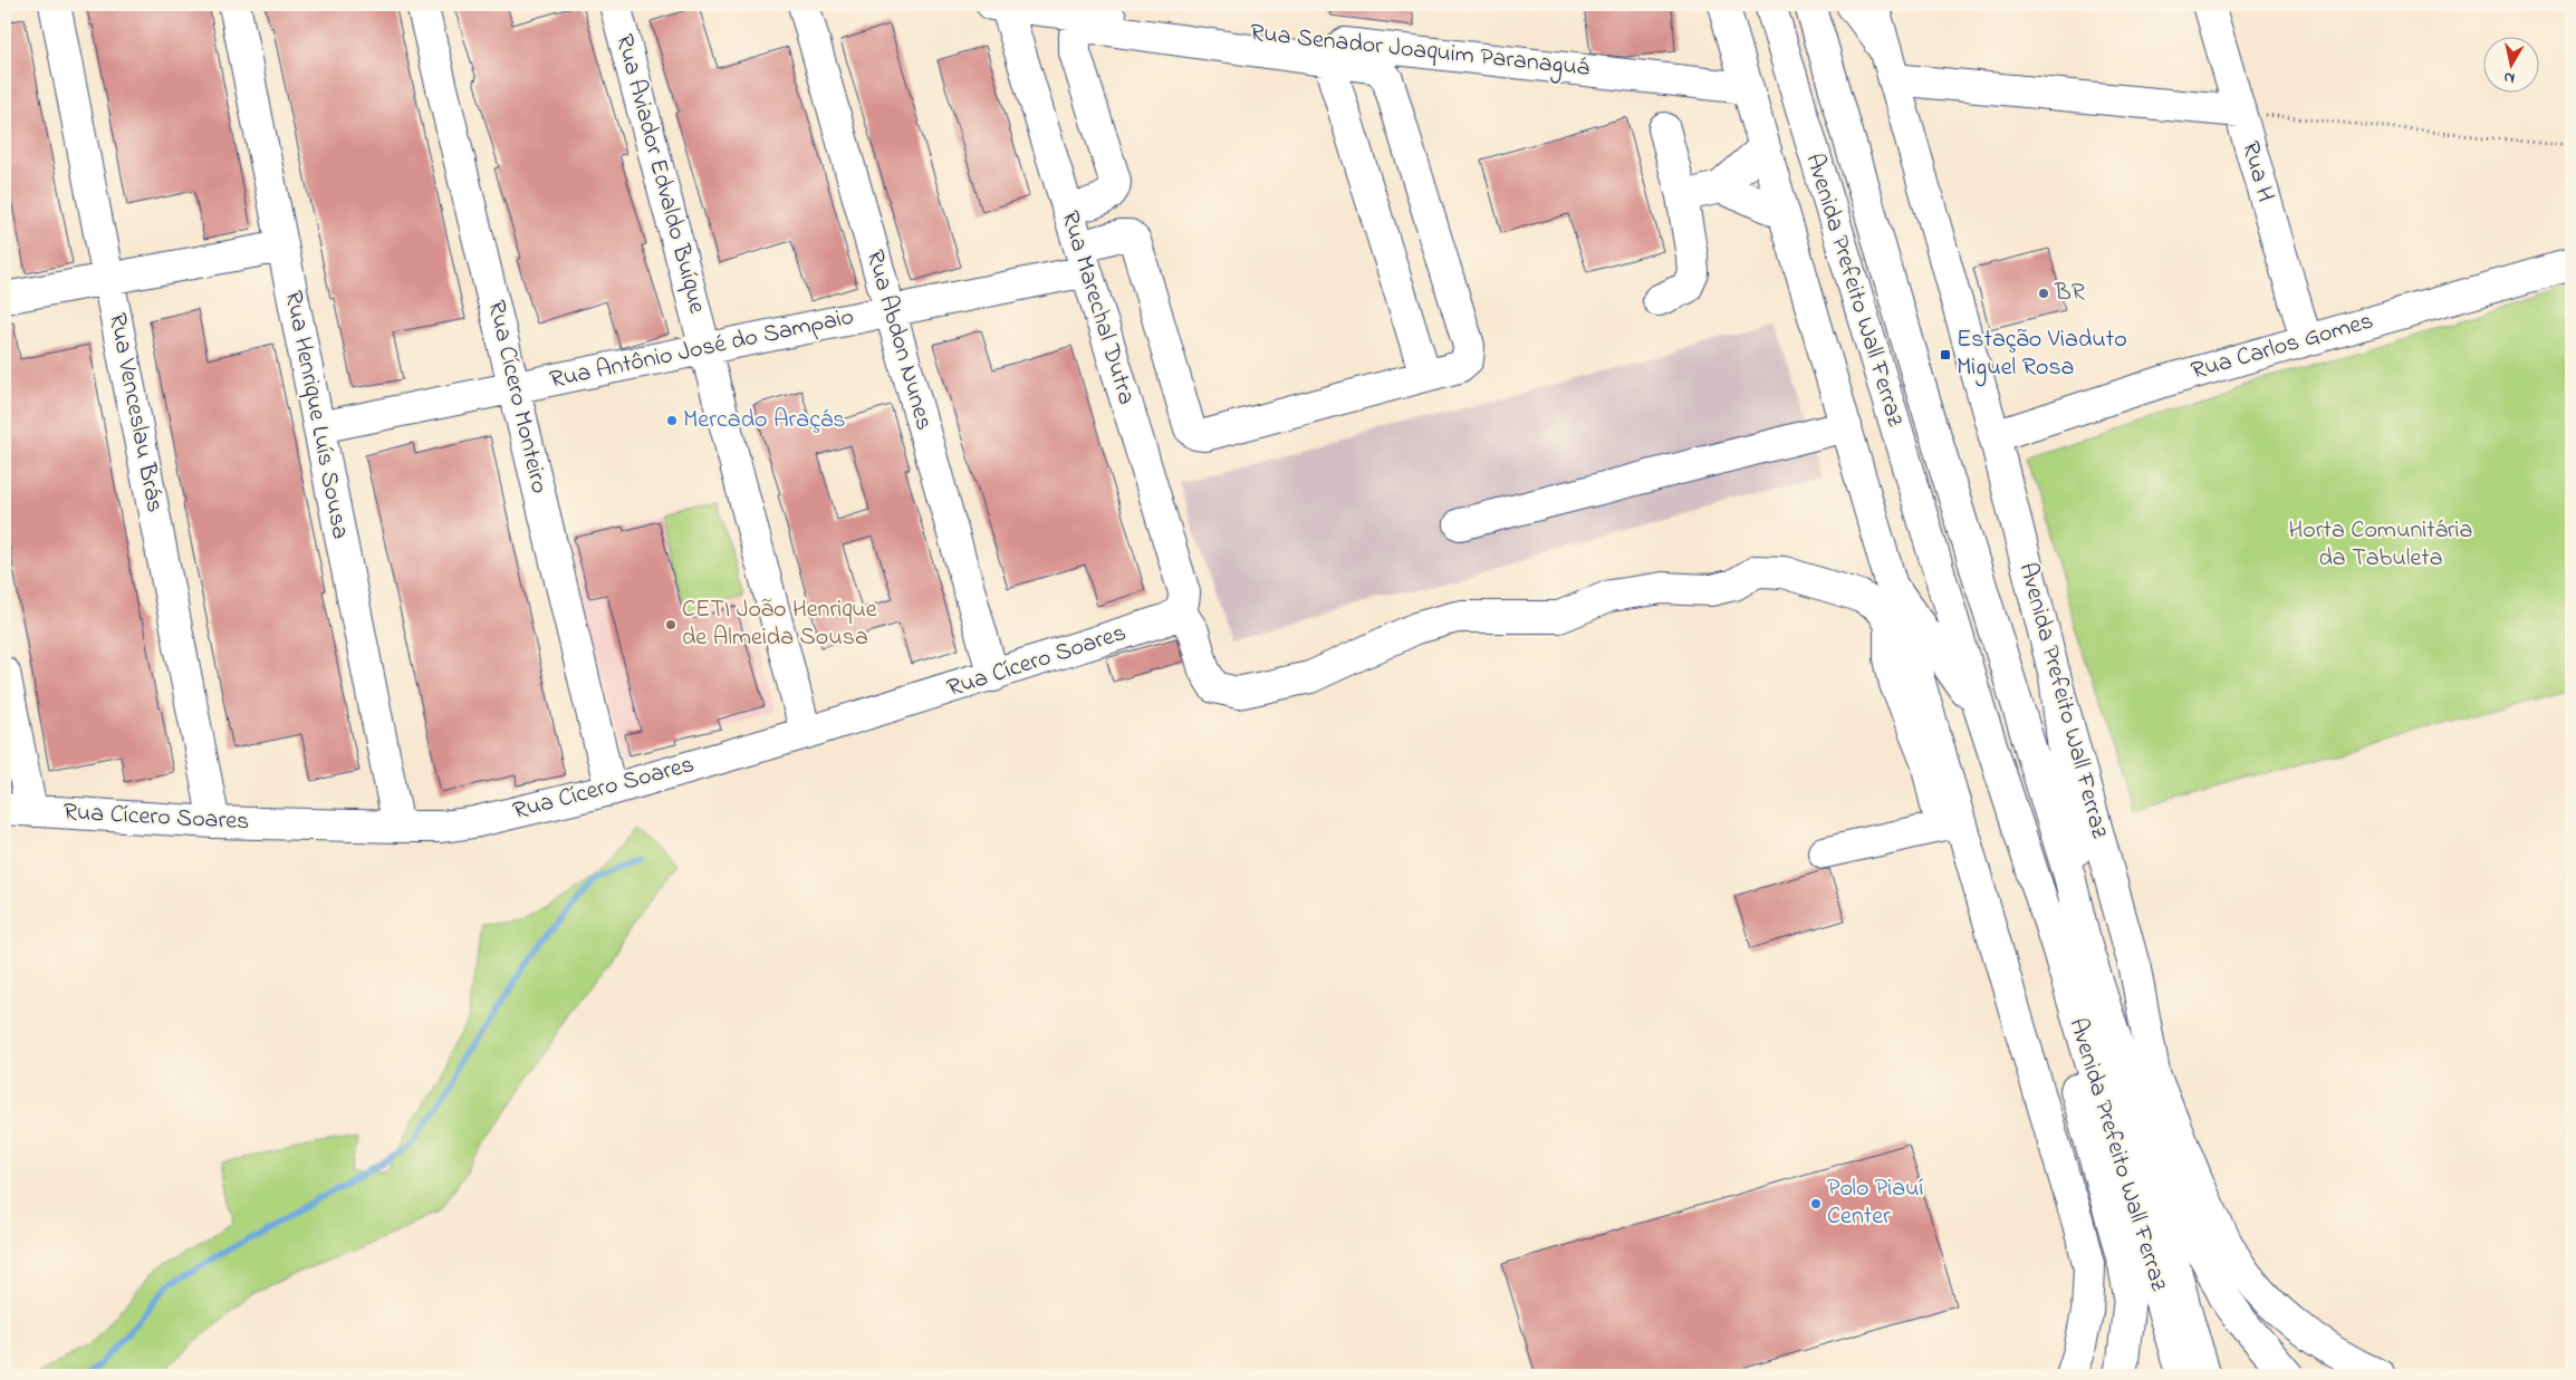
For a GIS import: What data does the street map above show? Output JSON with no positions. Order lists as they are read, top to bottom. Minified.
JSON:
{"streets":{"main road":["Rua Senador Joaquim Paranaguá","Rua H","Rua Aviador Edvaldo Buíque","Avenida Prefeito Wall Ferraz","Rua Marechal Dutra","Rua Abdon Nunes","Rua Carlos Gomes","Rua Antônio José do Sampaio","Rua Cícero Monteiro","Rua Venceslau Brás","Rua Henrique Luís Sousa","Rua Cícero Soares"]},"crossings":[["Rua Senador Joaquim Paranaguá","Avenida Prefeito Wall Ferraz"],["Rua Senador Joaquim Paranaguá","Rua Marechal Dutra"],["Rua H","Rua Carlos Gomes"],["Rua Aviador Edvaldo Buíque","Rua Antônio José do Sampaio"],["Rua Aviador Edvaldo Buíque","Rua Cícero Soares"],["Avenida Prefeito Wall Ferraz","Rua Carlos Gomes"],["Rua Marechal Dutra","Rua Antônio José do Sampaio"],["Rua Marechal Dutra","Rua Cícero Soares"],["Rua Abdon Nunes","Rua Antônio José do Sampaio"],["Rua Abdon Nunes","Rua Cícero Soares"],["Rua Antônio José do Sampaio","Rua Cícero Monteiro"],["Rua Antônio José do Sampaio","Rua Henrique Luís Sousa"],["Rua Cícero Monteiro","Rua Cícero Soares"],["Rua Venceslau Brás","Rua Cícero Soares"],["Rua Henrique Luís Sousa","Rua Cícero Soares"]],"parks":["Horta Comunitária da Tabuleta"],"places":{"other":["BR","Mercado Araçás","CETI João Henrique de Almeida Sousa","Polo Piauí Center"],"transit":["Estação Viaduto Miguel Rosa"]},"north":"bottom"}
